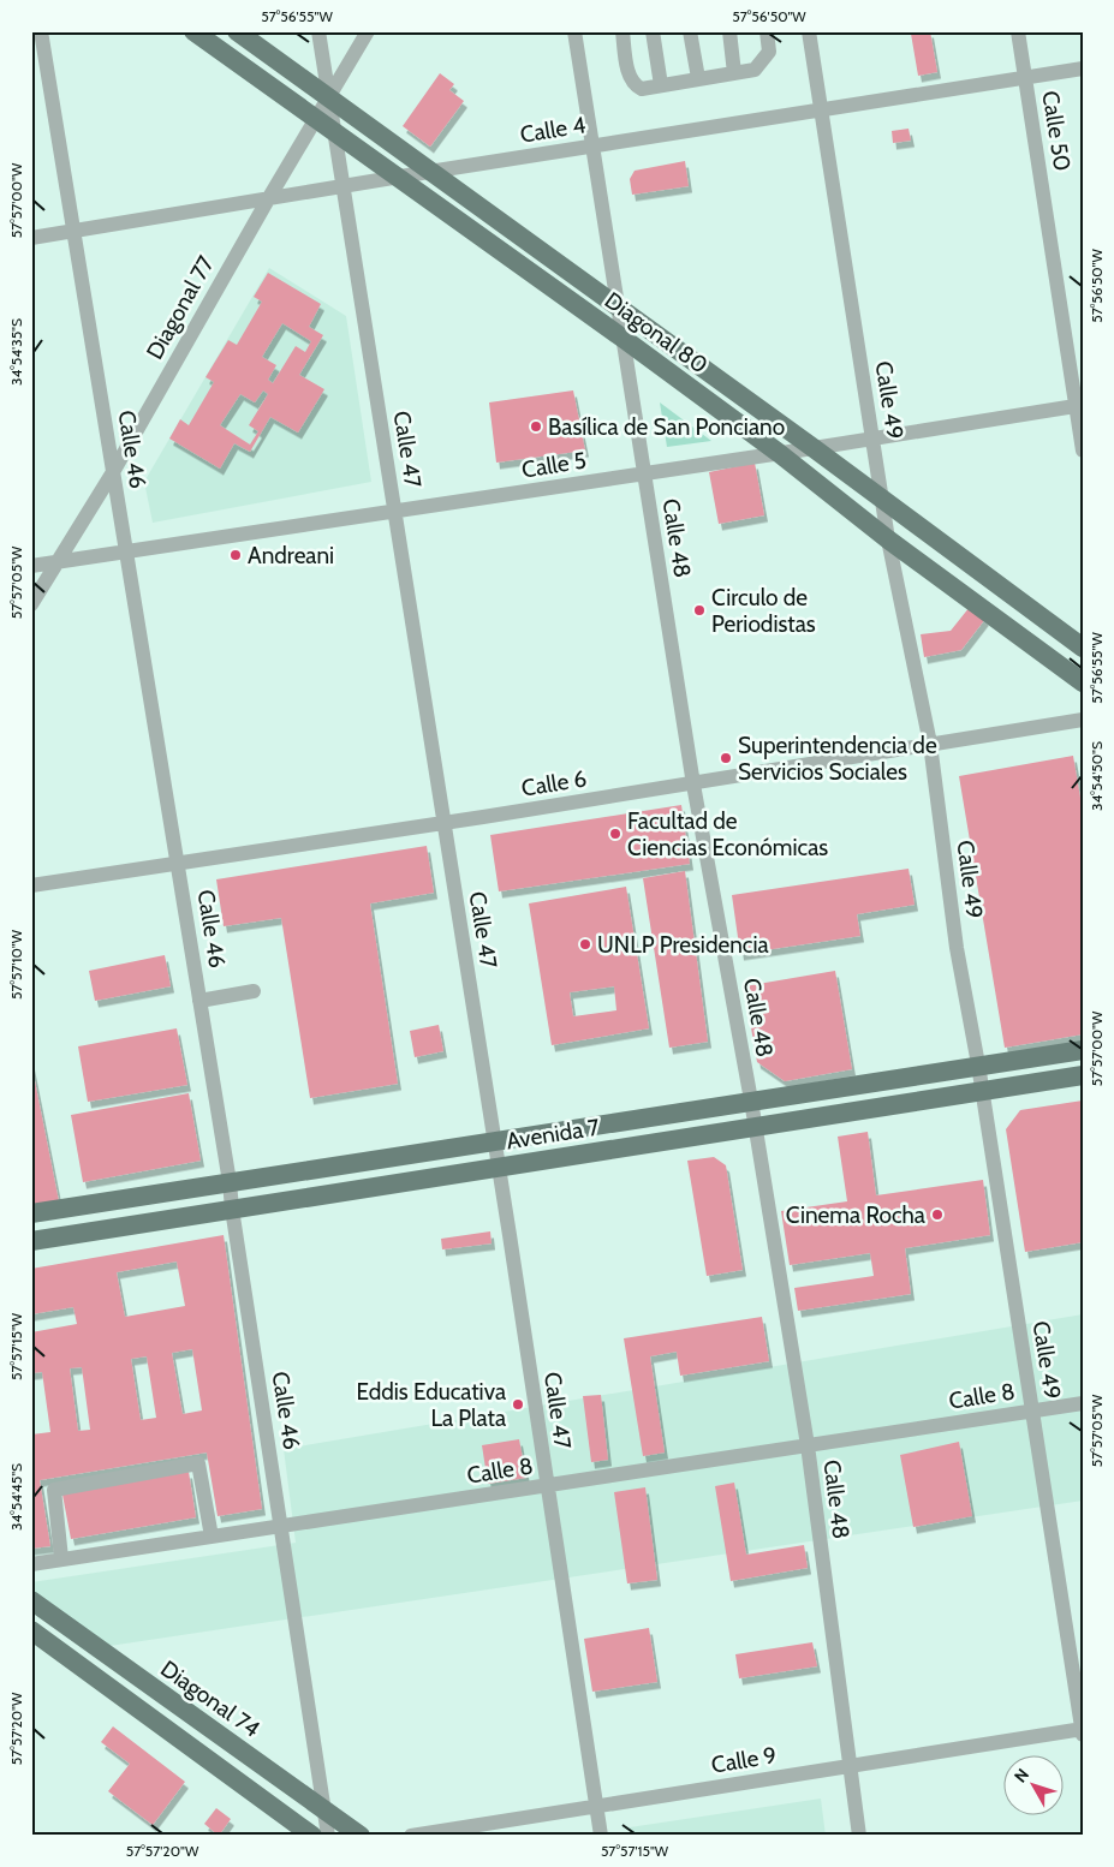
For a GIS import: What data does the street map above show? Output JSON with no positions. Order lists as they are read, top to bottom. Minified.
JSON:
{"streets":{"main road":["Diagonal 80","Avenida 7","Diagonal 74"],"street":["Calle 4","Calle 50","Diagonal 77","Calle 49","Calle 46","Calle 47","Calle 5","Calle 48","Calle 6","Calle 8","Calle 9"]},"crossings":[["Calle 4","Calle 50"],["Calle 4","Diagonal 77"],["Calle 4","Diagonal 80"],["Calle 4","Calle 49"],["Calle 4","Calle 46"],["Calle 4","Calle 47"],["Calle 4","Calle 48"],["Calle 50","Calle 5"],["Diagonal 77","Diagonal 80"],["Diagonal 77","Calle 46"],["Diagonal 77","Calle 47"],["Diagonal 77","Calle 5"],["Diagonal 80","Calle 49"],["Diagonal 80","Calle 47"],["Diagonal 80","Calle 5"],["Diagonal 80","Calle 48"],["Calle 49","Calle 5"],["Calle 49","Calle 6"],["Calle 49","Avenida 7"],["Calle 49","Calle 8"],["Calle 49","Calle 9"],["Calle 46","Calle 5"],["Calle 46","Calle 6"],["Calle 46","Avenida 7"],["Calle 46","Calle 8"],["Calle 46","Diagonal 74"],["Calle 47","Calle 5"],["Calle 47","Calle 6"],["Calle 47","Avenida 7"],["Calle 47","Calle 8"],["Calle 47","Calle 9"],["Calle 5","Calle 48"],["Calle 48","Calle 6"],["Calle 48","Avenida 7"],["Calle 48","Calle 8"],["Calle 48","Calle 9"]],"places":["Basílica de San Ponciano","Andreani","Circulo de Periodistas","Superintendencia de Servicios Sociales","Facultad de Ciencias Económicas","UNLP Presidencia","Cinema Rocha","Eddis Educativa La Plata"],"north":"top left","coordinates":["57°56'55\"W","57°56'50\"W","57°57'00\"W","34°54'35\"S","57°57'05\"W","34°54'50\"S","57°57'10\"W","57°57'15\"W","34°54'45\"S","57°57'20\"W"]}
